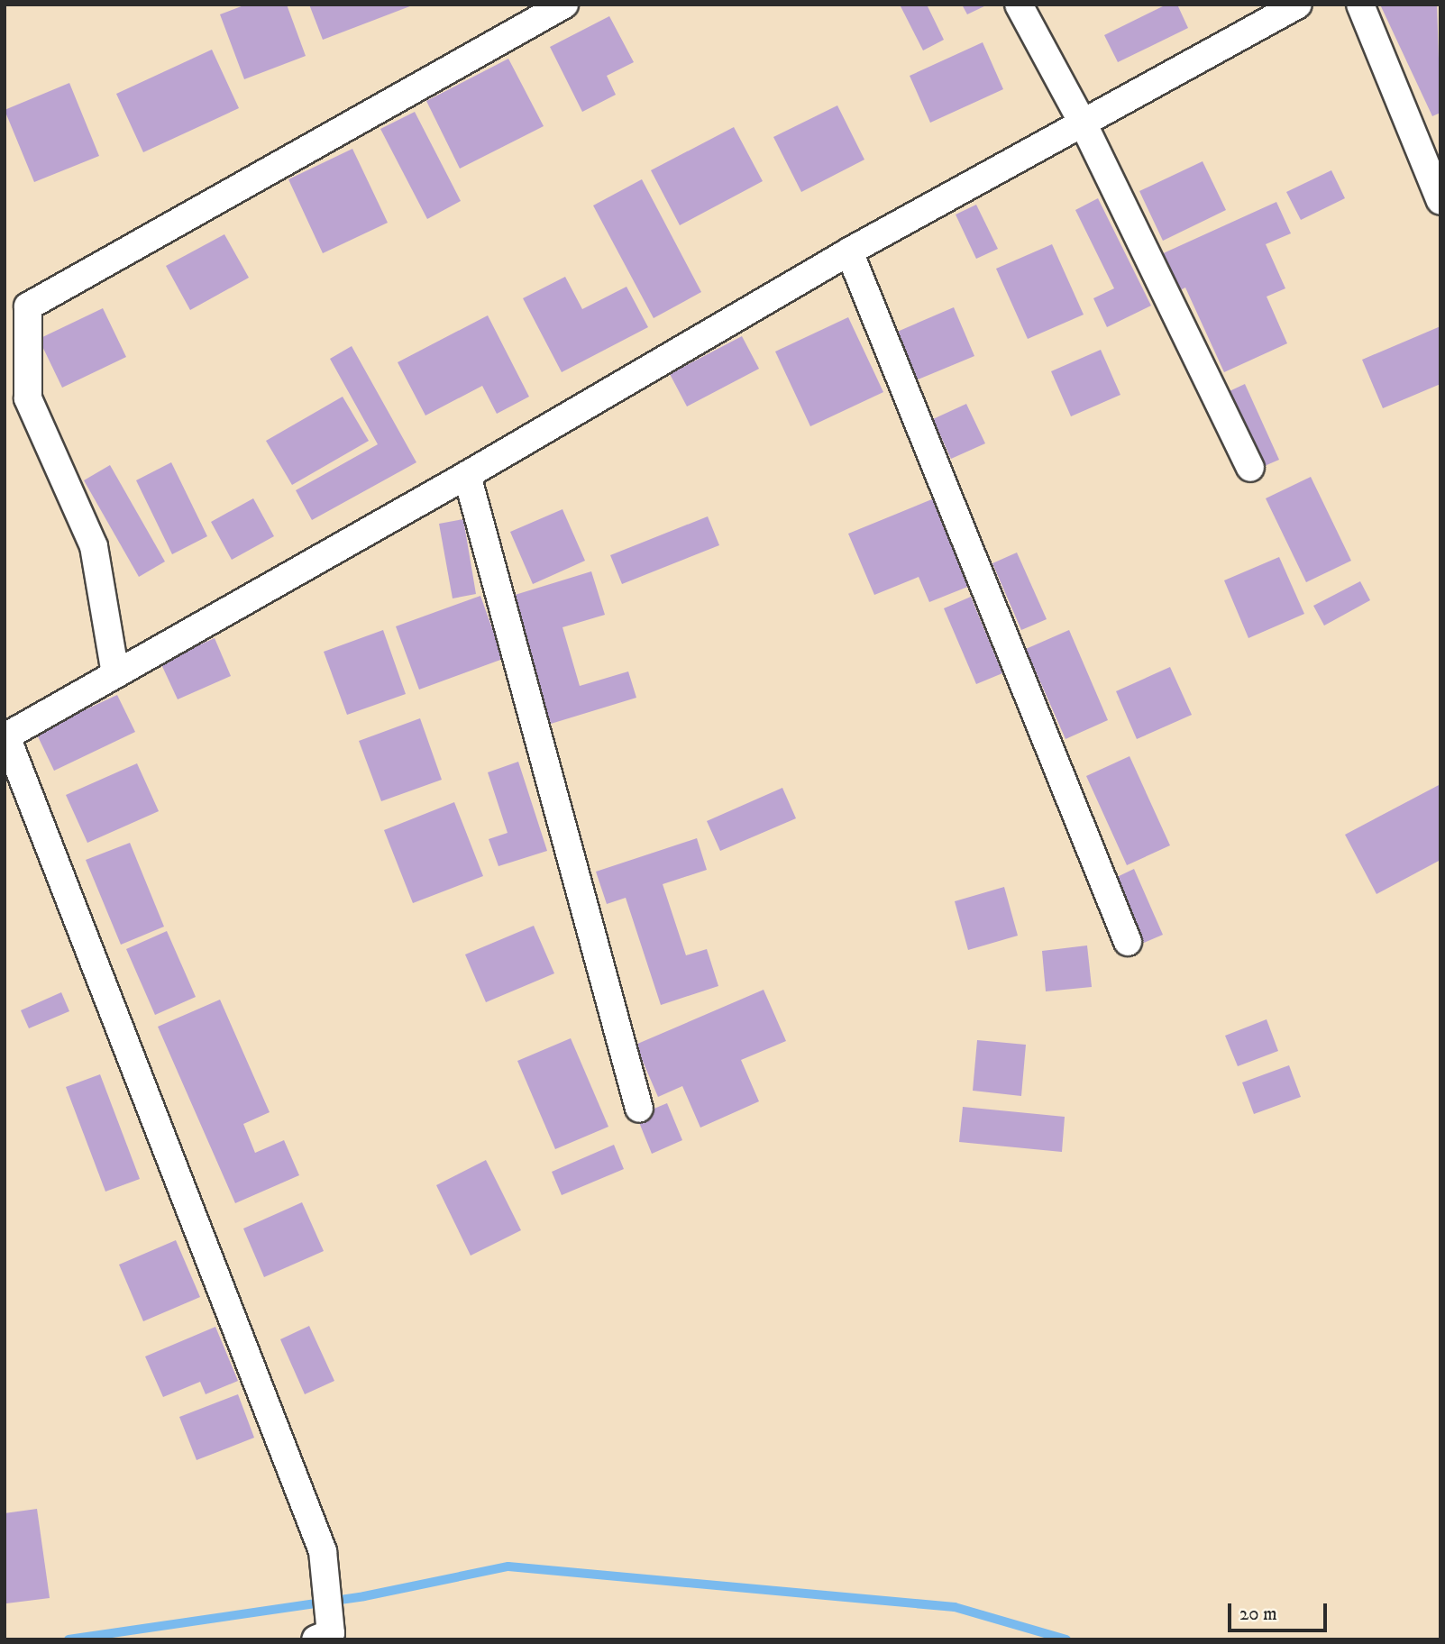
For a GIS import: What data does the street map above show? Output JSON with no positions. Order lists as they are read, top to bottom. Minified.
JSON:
{"scale_bar":"20 m"}
